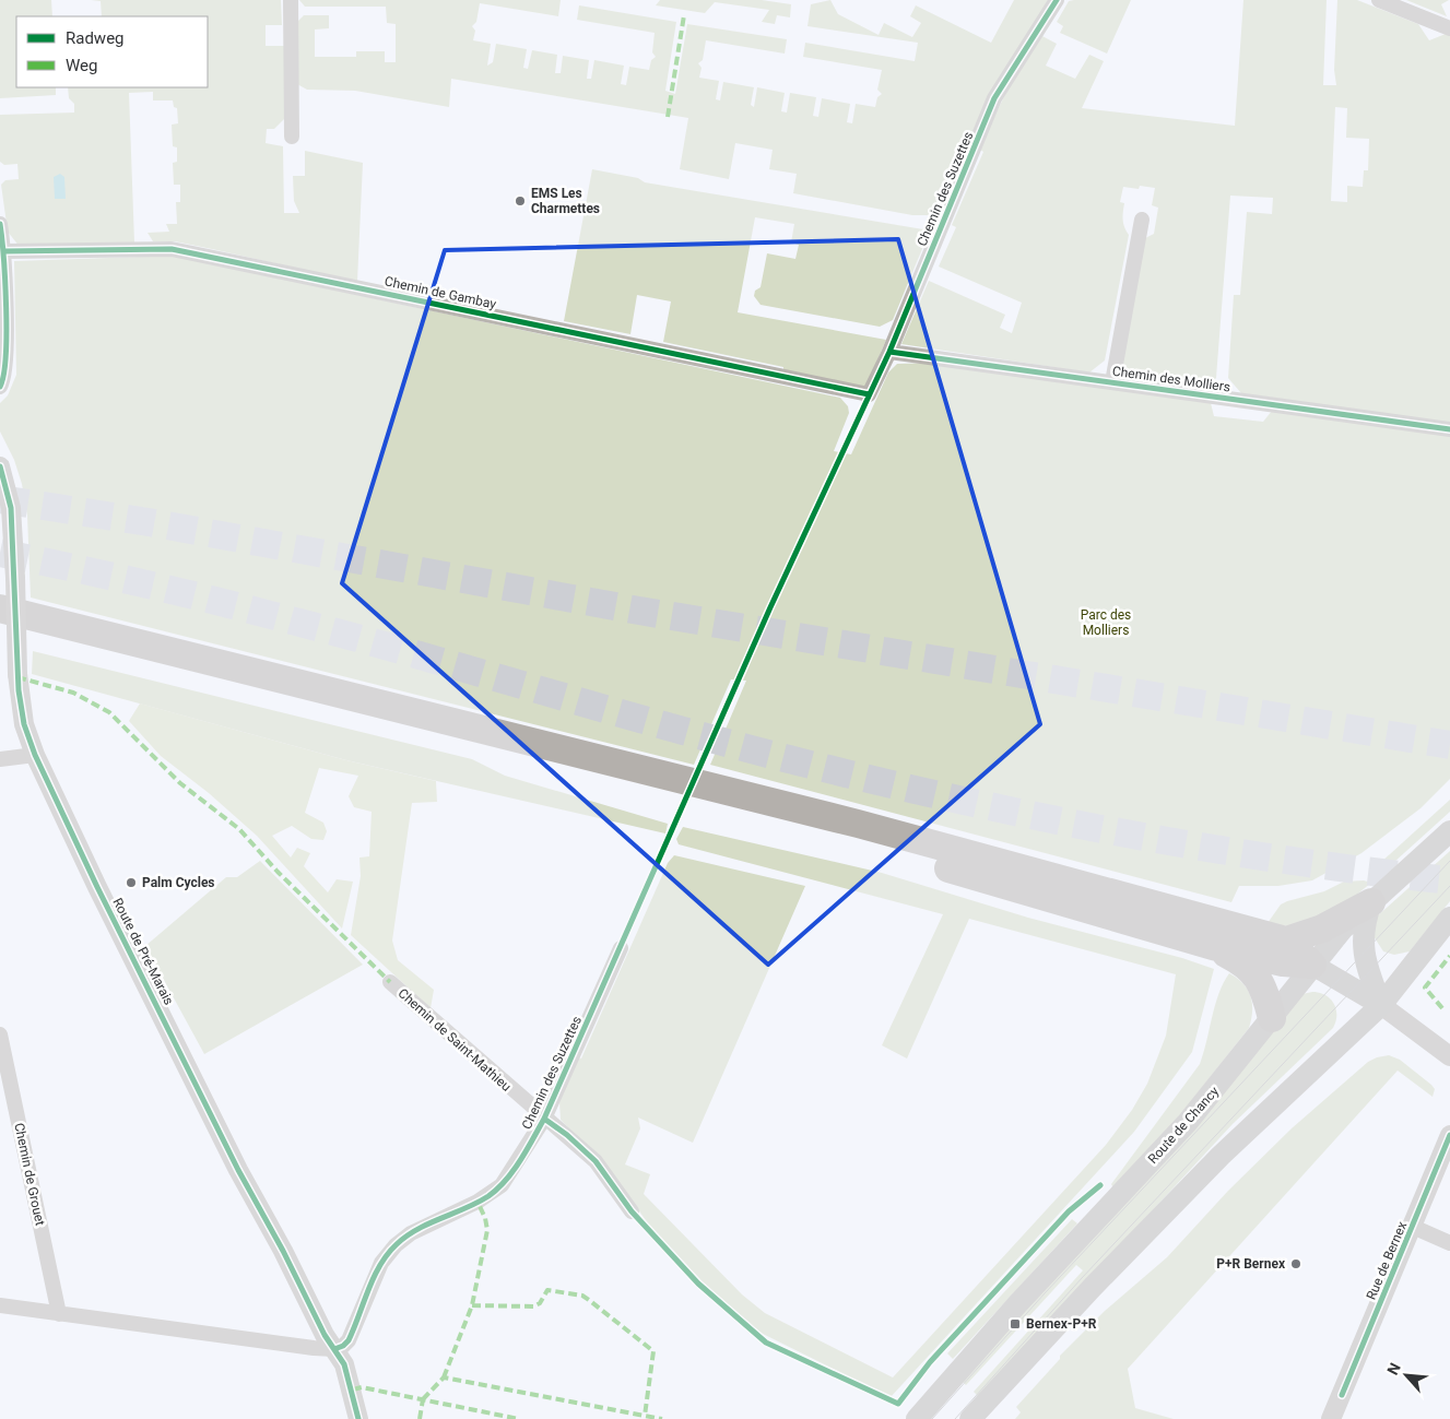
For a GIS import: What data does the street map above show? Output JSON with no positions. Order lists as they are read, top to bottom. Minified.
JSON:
{"streets":{"main road":["Route de Chancy"],"street":["Chemin des Suzettes","Chemin de Gambay","Chemin des Molliers","Route de Pré-Marais","Chemin de Saint-Mathieu","Chemin de Grouet","Rue de Bernex"]},"crossings":[["Chemin des Suzettes","Chemin de Gambay"],["Chemin des Suzettes","Chemin des Molliers"],["Chemin des Suzettes","Route de Pré-Marais"],["Chemin des Suzettes","Chemin de Saint-Mathieu"]],"parks":["Parc des Molliers"],"places":{"other":["EMS Les Charmettes","Palm Cycles","P+R Bernex"],"transit":["Bernex-P+R"]},"legend":["Radweg","Weg"],"north":"top left"}
